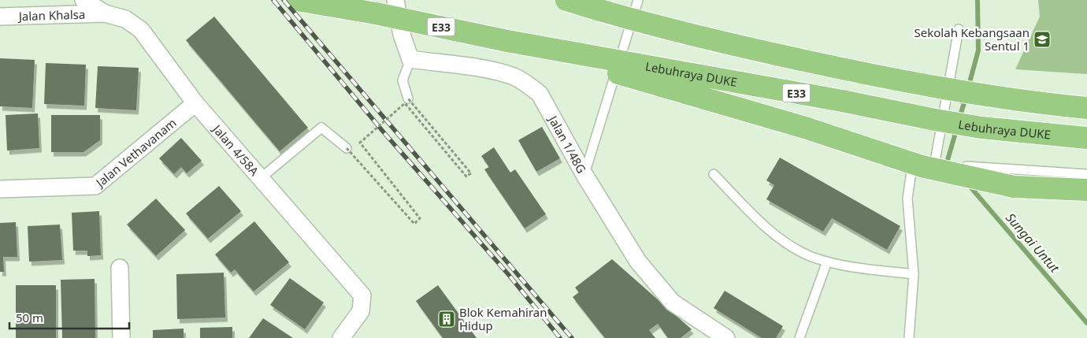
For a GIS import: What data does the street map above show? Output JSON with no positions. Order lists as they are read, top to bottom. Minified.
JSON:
{"streets":{"highway":["E33","Lebuhraya DUKE"],"street":["Jalan Khalsa","Jalan 1/48G","Jalan 4/58A","Jalan Vethavanam"]},"crossings":[["Jalan Khalsa","Jalan 4/58A"],["Jalan 4/58A","Jalan Vethavanam"]],"water":["Sungai Untut"],"places":{"school or university":["Sekolah Kebangsaan Sentul 1"],"building":["Blok Kemahiran Hidup"]},"scale_bar":"50 m"}
